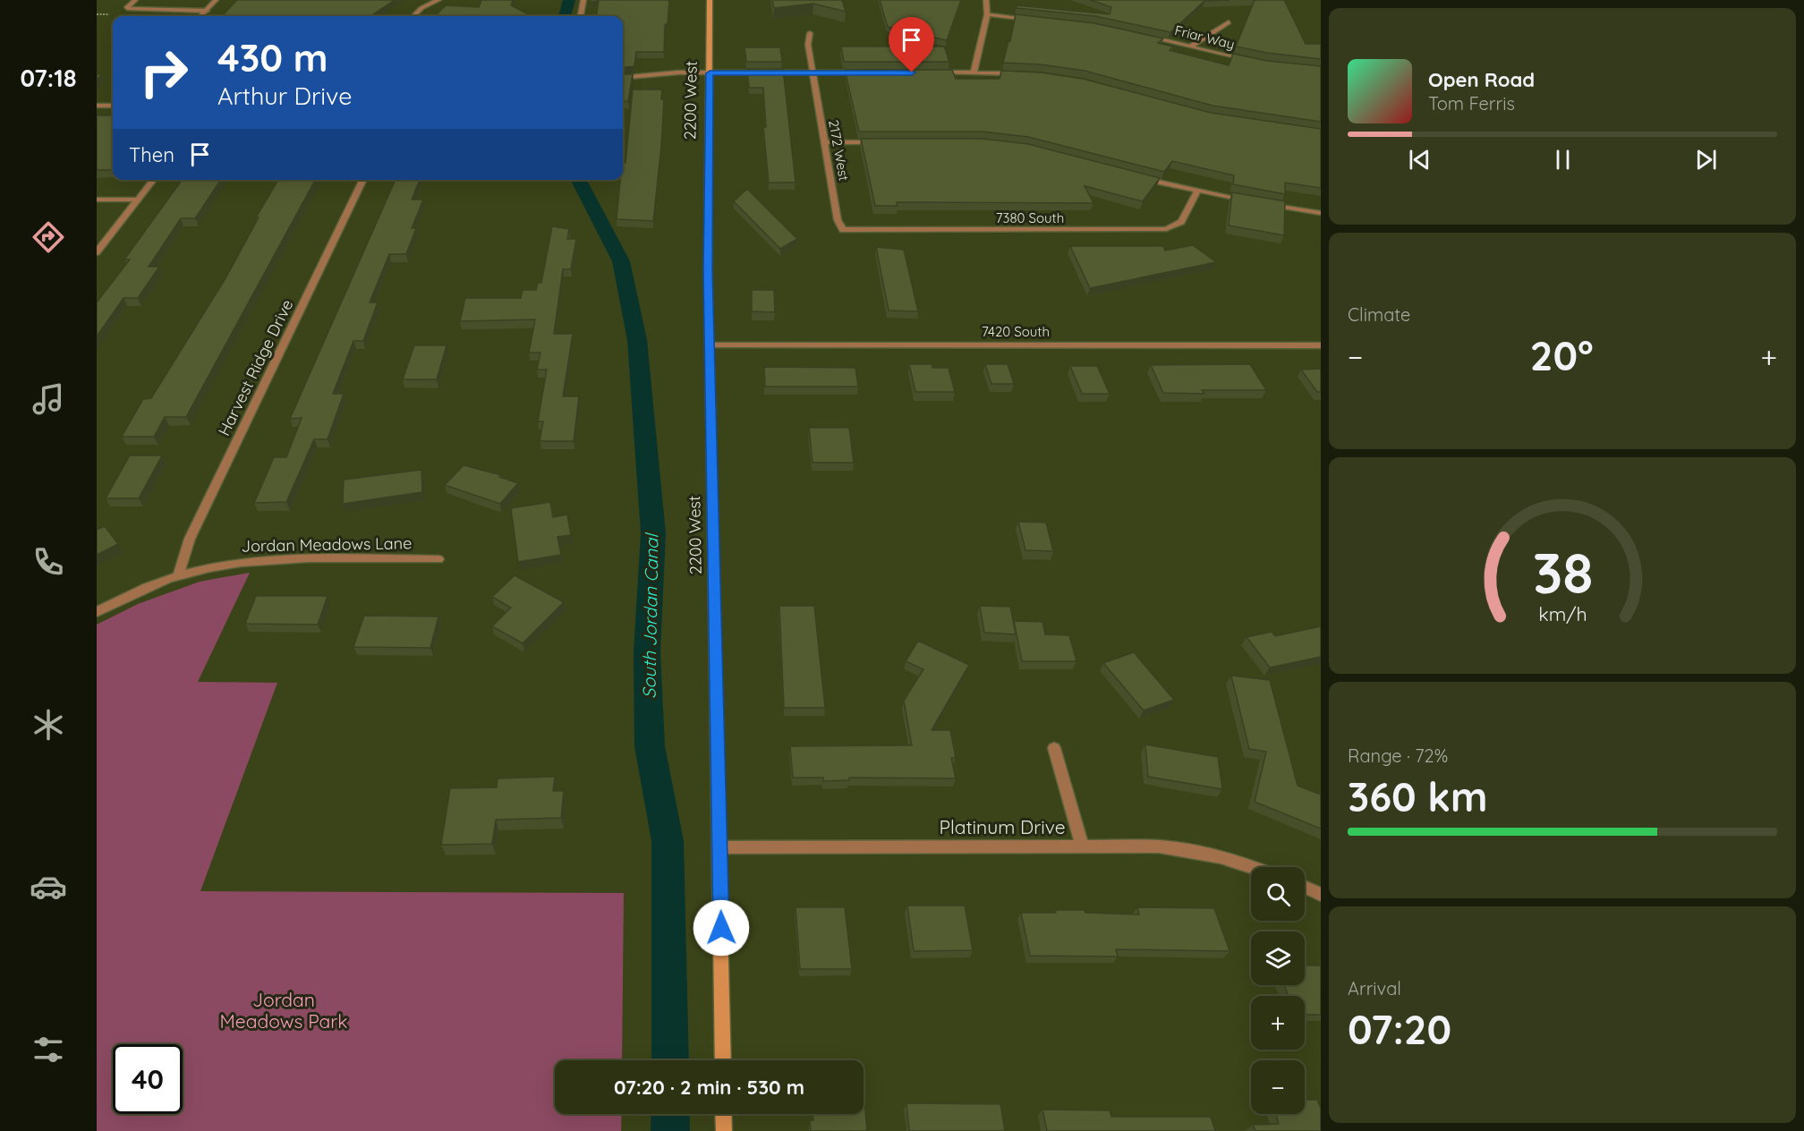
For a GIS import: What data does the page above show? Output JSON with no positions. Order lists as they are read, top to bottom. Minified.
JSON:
{"streets":{"street":["Friar Way","2200 West","2172 West","7380 South","7420 South","Harvest Ridge Drive","Jordan Meadows Lane","Platinum Drive"]},"crossings":[["2200 West","7420 South"],["2200 West","Platinum Drive"],["2172 West","7380 South"],["Harvest Ridge Drive","Jordan Meadows Lane"]],"water":["South Jordan Canal"],"parks":["Jordan Meadows Park"],"page":{"tabs":"07:18","turn":["430 m","Arthur Drive"],"song":["Open Road","Tom Ferris"],"then":"Then","tile":["Climate",["Range · 72%","360 km"],["Arrival","07:20"]],"heat":["−","20°","+"],"map_buttons":["+","−"],"limit":"40","trip":"07:20 · 2 min · 530 m","gauge":["38","km/h"]}}
